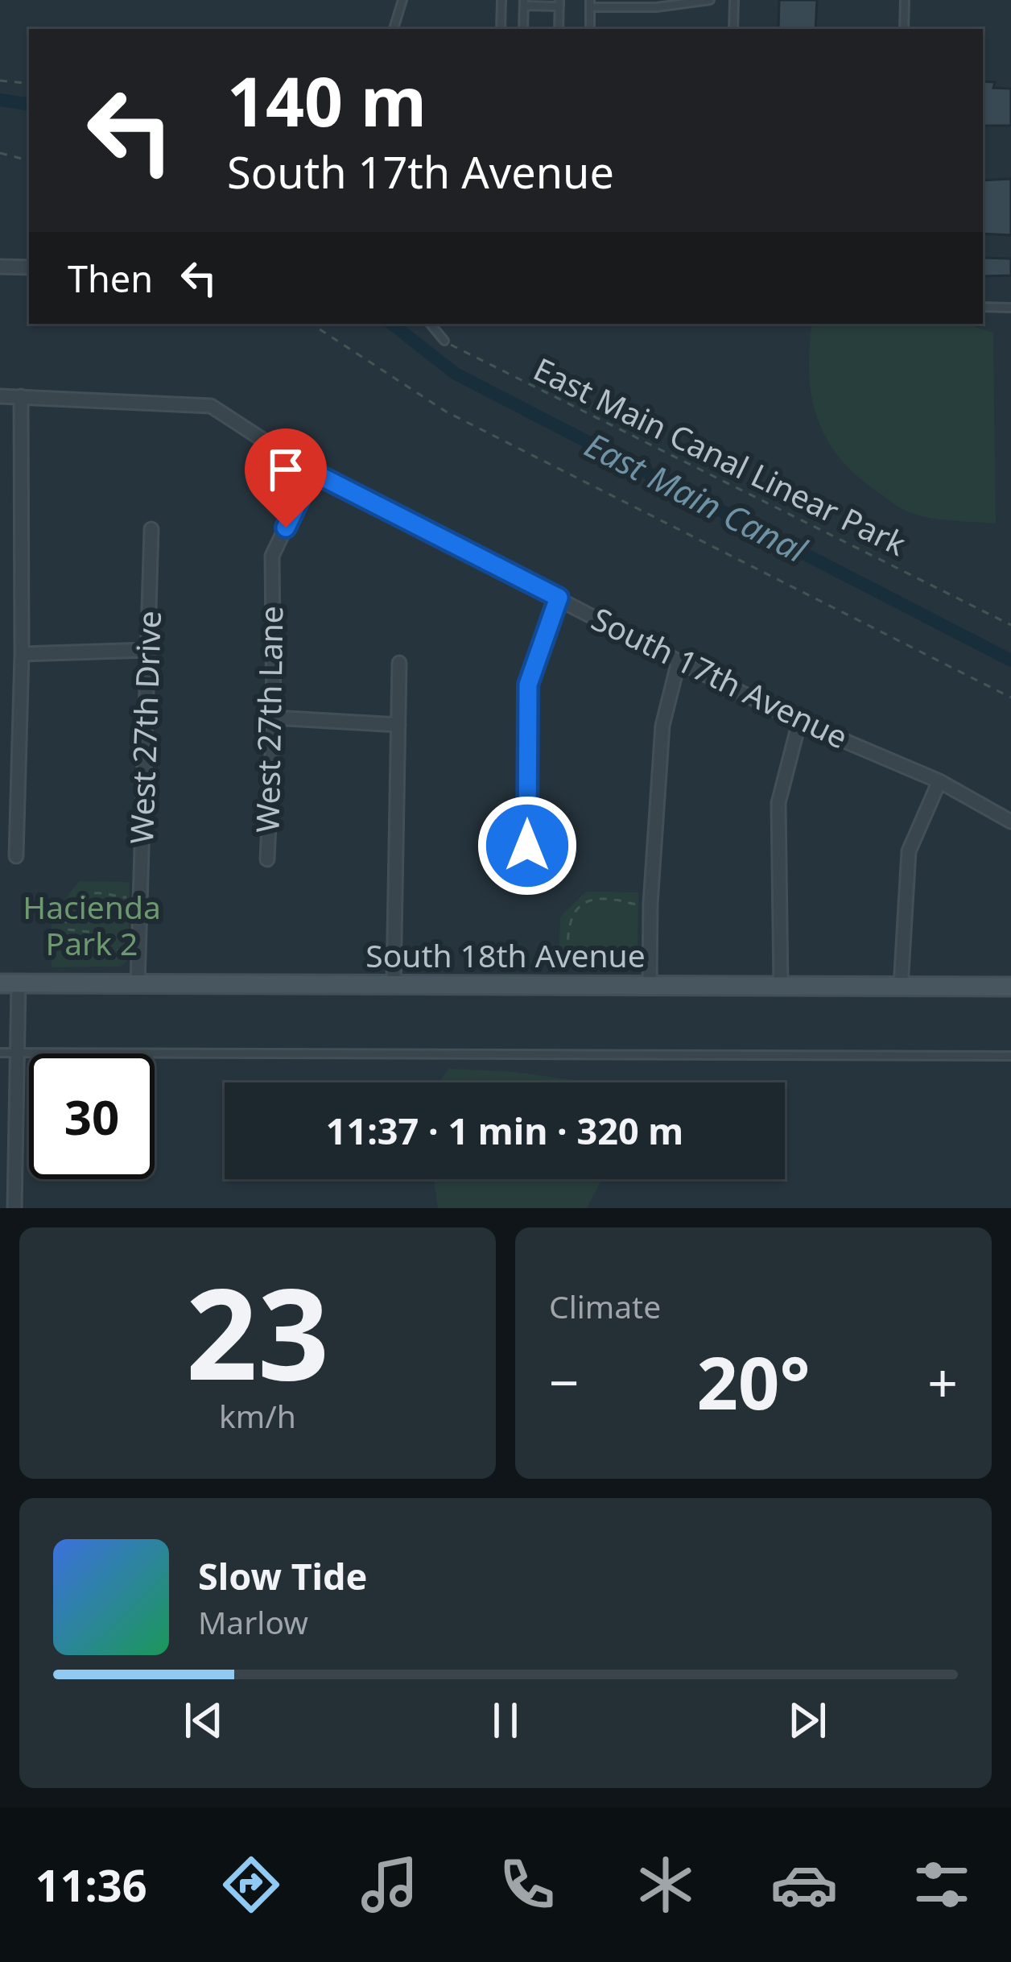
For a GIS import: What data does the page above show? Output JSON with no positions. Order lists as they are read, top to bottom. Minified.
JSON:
{"streets":{"street":["South 17th Avenue","West 27th Lane","West 27th Drive","South 18th Avenue"],"path":["East Main Canal Linear Park"]},"crossings":[["South 17th Avenue","West 27th Lane"],["West 27th Drive","South 18th Avenue"]],"water":["East Main Canal"],"parks":["Hacienda Park 2"],"page":{"turn":["140 m","South 17th Avenue"],"then":"Then","limit":"30","trip":"11:37 · 1 min · 320 m","tile":[["23","km/h"],"Climate"],"heat":["−","20°","+"],"song":["Slow Tide","Marlow"],"tabs":"11:36"}}
